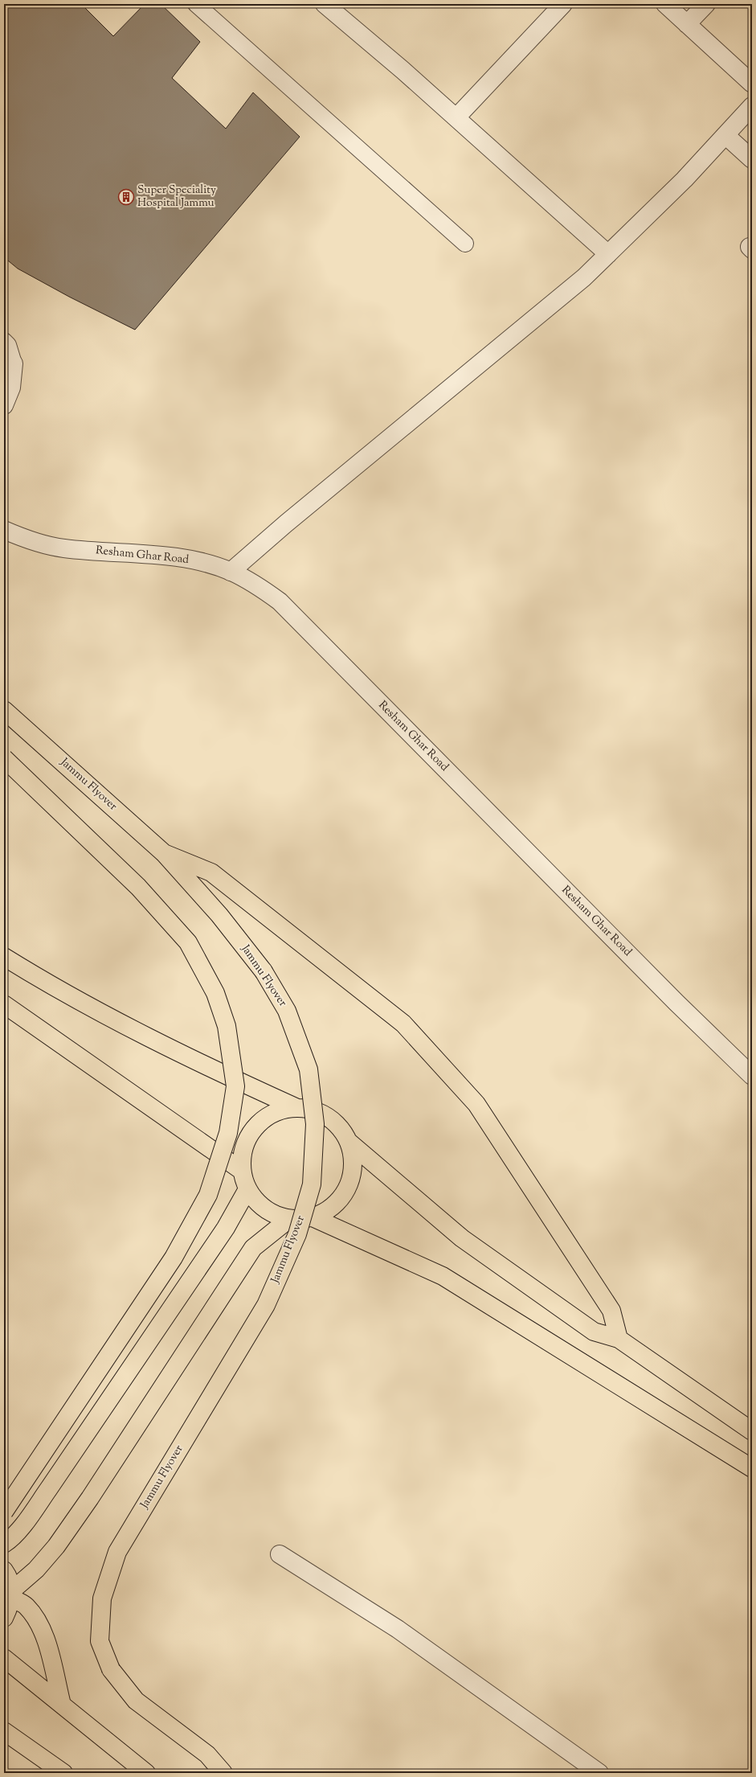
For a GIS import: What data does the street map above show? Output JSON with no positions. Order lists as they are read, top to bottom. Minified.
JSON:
{"streets":{"main road":["Jammu Flyover"],"street":["Resham Ghar Road"]},"places":{"building":["Super Speciality Hospital Jammu"]}}
